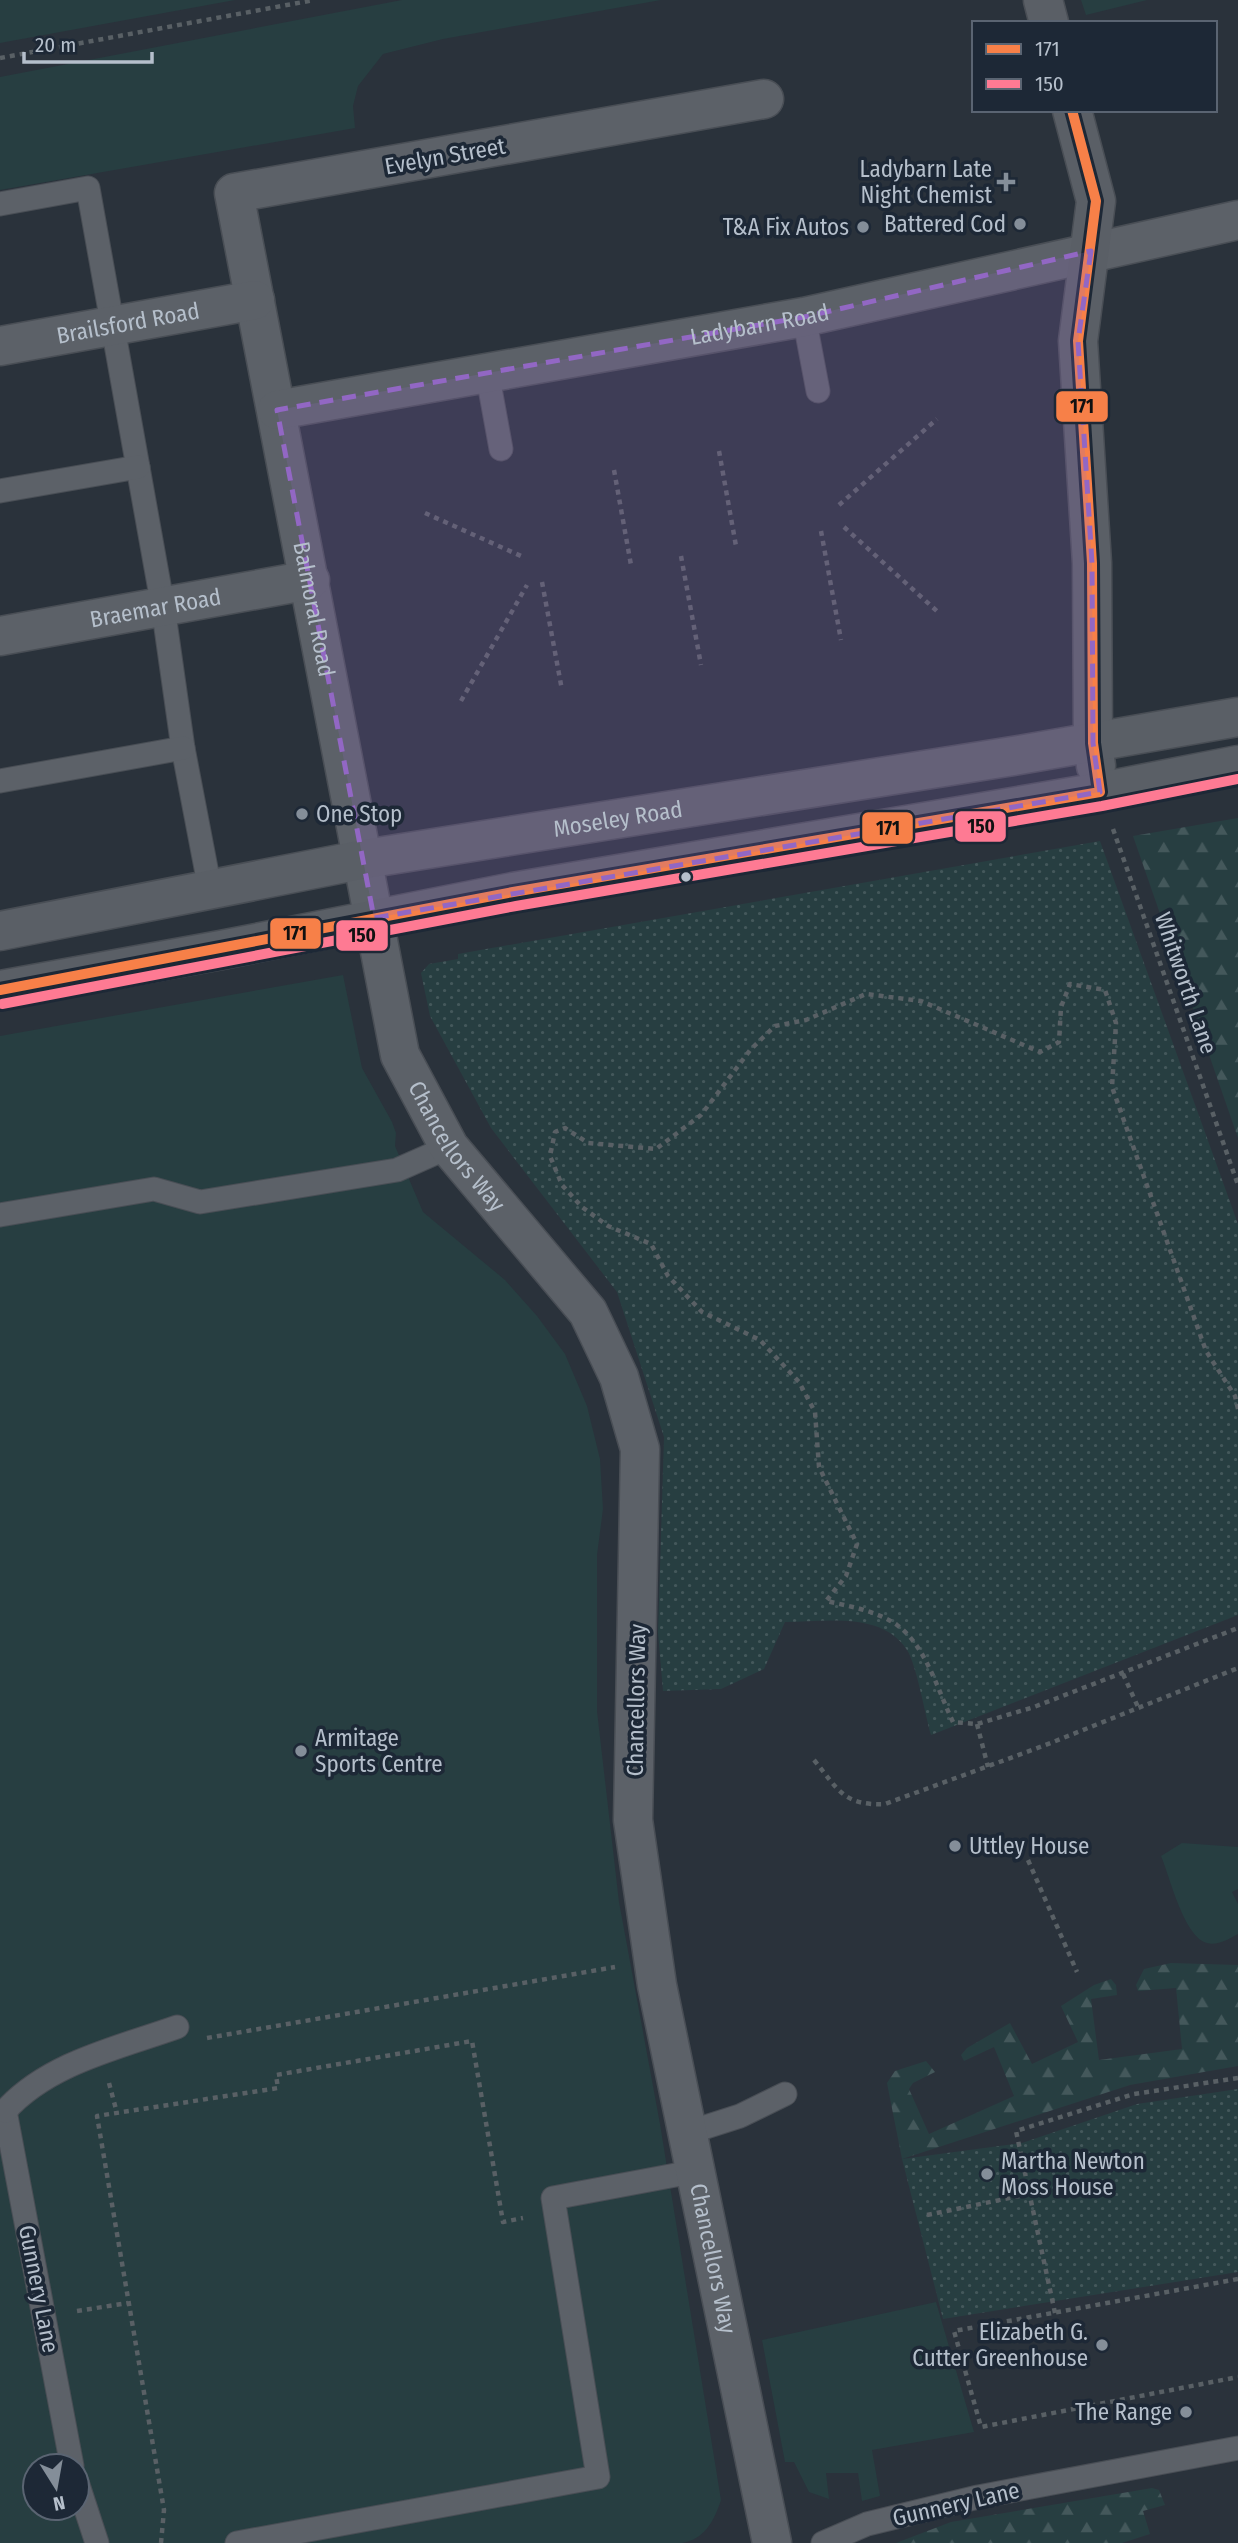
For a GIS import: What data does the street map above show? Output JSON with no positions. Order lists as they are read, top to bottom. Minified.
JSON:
{"streets":{"main road":["Moseley Road"],"street":["Evelyn Street","Brailsford Road","Ladybarn Road","Braemar Road","Balmoral Road","Chancellors Way"],"lane":["Gunnery Lane"],"path":["Whitworth Lane"]},"crossings":[["Evelyn Street","Brailsford Road"],["Evelyn Street","Balmoral Road"],["Brailsford Road","Balmoral Road"],["Ladybarn Road","Balmoral Road"],["Braemar Road","Balmoral Road"],["Balmoral Road","Moseley Road"],["Balmoral Road","Chancellors Way"]],"places":{"health":["Ladybarn Late Night Chemist"],"other":["Battered Cod","T&A Fix Autos","One Stop","Armitage Sports Centre","Uttley House","Martha Newton Moss House","Elizabeth G. Cutter Greenhouse","The Range"]},"lines":["transit line 171","transit line 150"],"legend":["171","150"],"scale_bar":"20 m","north":"bottom"}
